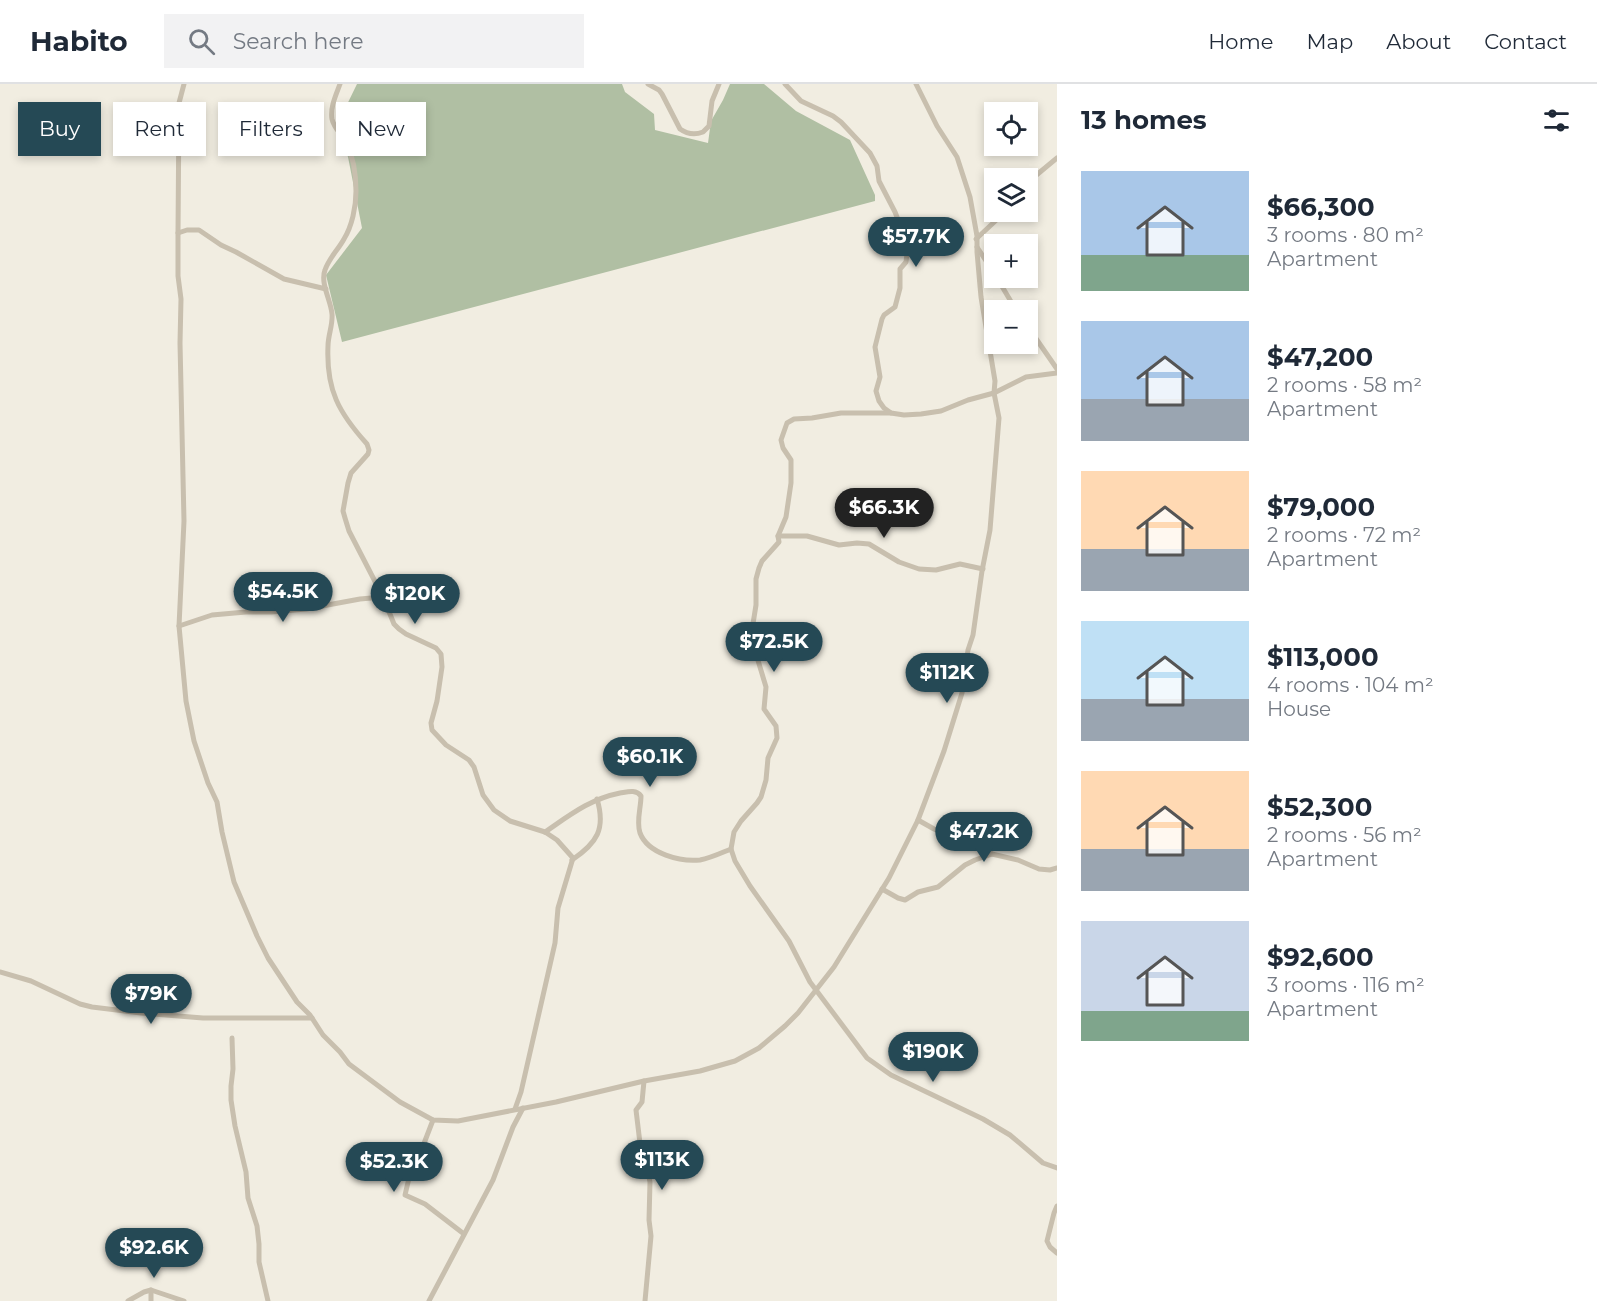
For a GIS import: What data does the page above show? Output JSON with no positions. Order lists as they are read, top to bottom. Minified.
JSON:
{"page":{"header":"Habito","search":"Search here","nav":["Home","Map","About","Contact"],"heading":"13 homes","map_buttons":["+","−"],"chip":["Buy","Rent","Filters","New"],"list":[{"name":"$66,300","note":"3 rooms · 80 m² · Apartment"},{"name":"$47,200","note":"2 rooms · 58 m² · Apartment"},{"name":"$79,000","note":"2 rooms · 72 m² · Apartment"},{"name":"$113,000","note":"4 rooms · 104 m² · House"},{"name":"$52,300","note":"2 rooms · 56 m² · Apartment"},{"name":"$92,600","note":"3 rooms · 116 m² · Apartment"}],"price":["$57.7K","$66.3K","$54.5K","$120K","$72.5K","$112K","$60.1K","$47.2K","$79K","$190K","$113K","$52.3K","$92.6K"]}}
